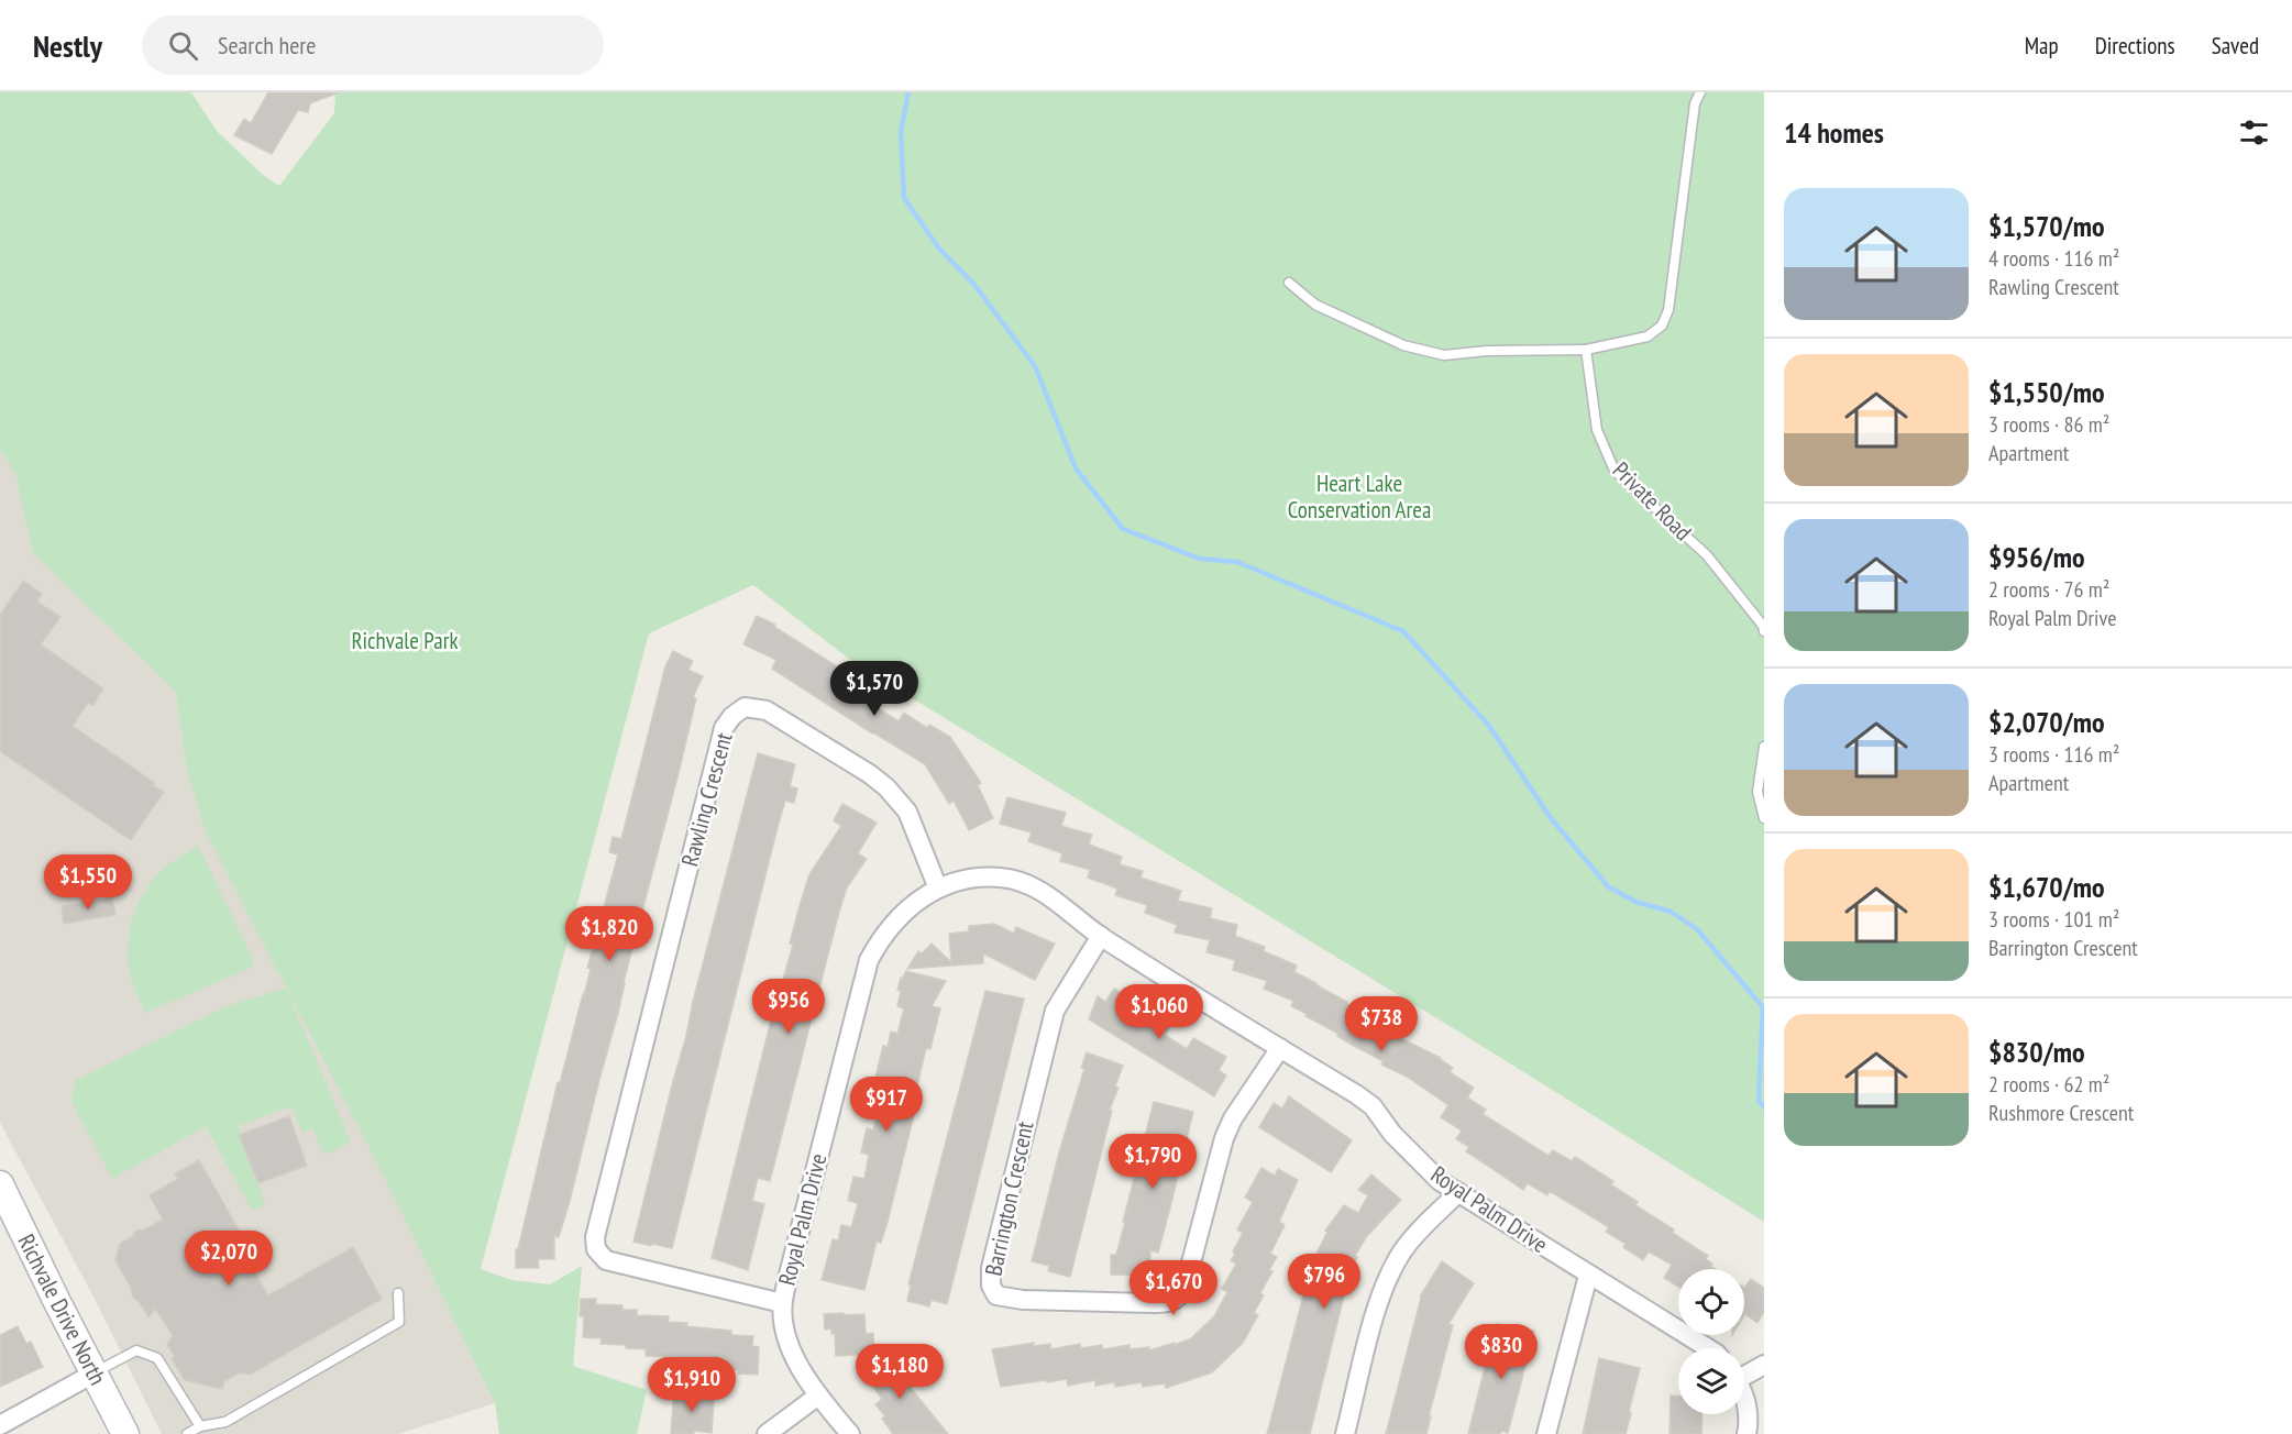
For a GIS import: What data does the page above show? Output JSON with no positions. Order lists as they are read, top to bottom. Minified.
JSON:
{"streets":{"street":["Rawling Crescent","Barrington Crescent","Royal Palm Drive","Richvale Drive North"],"lane":["Private Road"]},"crossings":[["Rawling Crescent","Royal Palm Drive"],["Barrington Crescent","Royal Palm Drive"]],"parks":["Heart Lake Conservation Area","Richvale Park"],"page":{"header":"Nestly","search":"Search here","nav":["Map","Directions","Saved"],"heading":"14 homes","list":[{"name":"$1,570/mo","note":"4 rooms · 116 m² · Rawling Crescent"},{"name":"$1,550/mo","note":"3 rooms · 86 m² · Apartment"},{"name":"$956/mo","note":"2 rooms · 76 m² · Royal Palm Drive"},{"name":"$2,070/mo","note":"3 rooms · 116 m² · Apartment"},{"name":"$1,670/mo","note":"3 rooms · 101 m² · Barrington Crescent"},{"name":"$830/mo","note":"2 rooms · 62 m² · Rushmore Crescent"}],"price":["$1,570","$1,550","$1,820","$956","$1,060","$738","$917","$1,790","$2,070","$796","$1,670","$830","$1,180","$1,910"]}}
